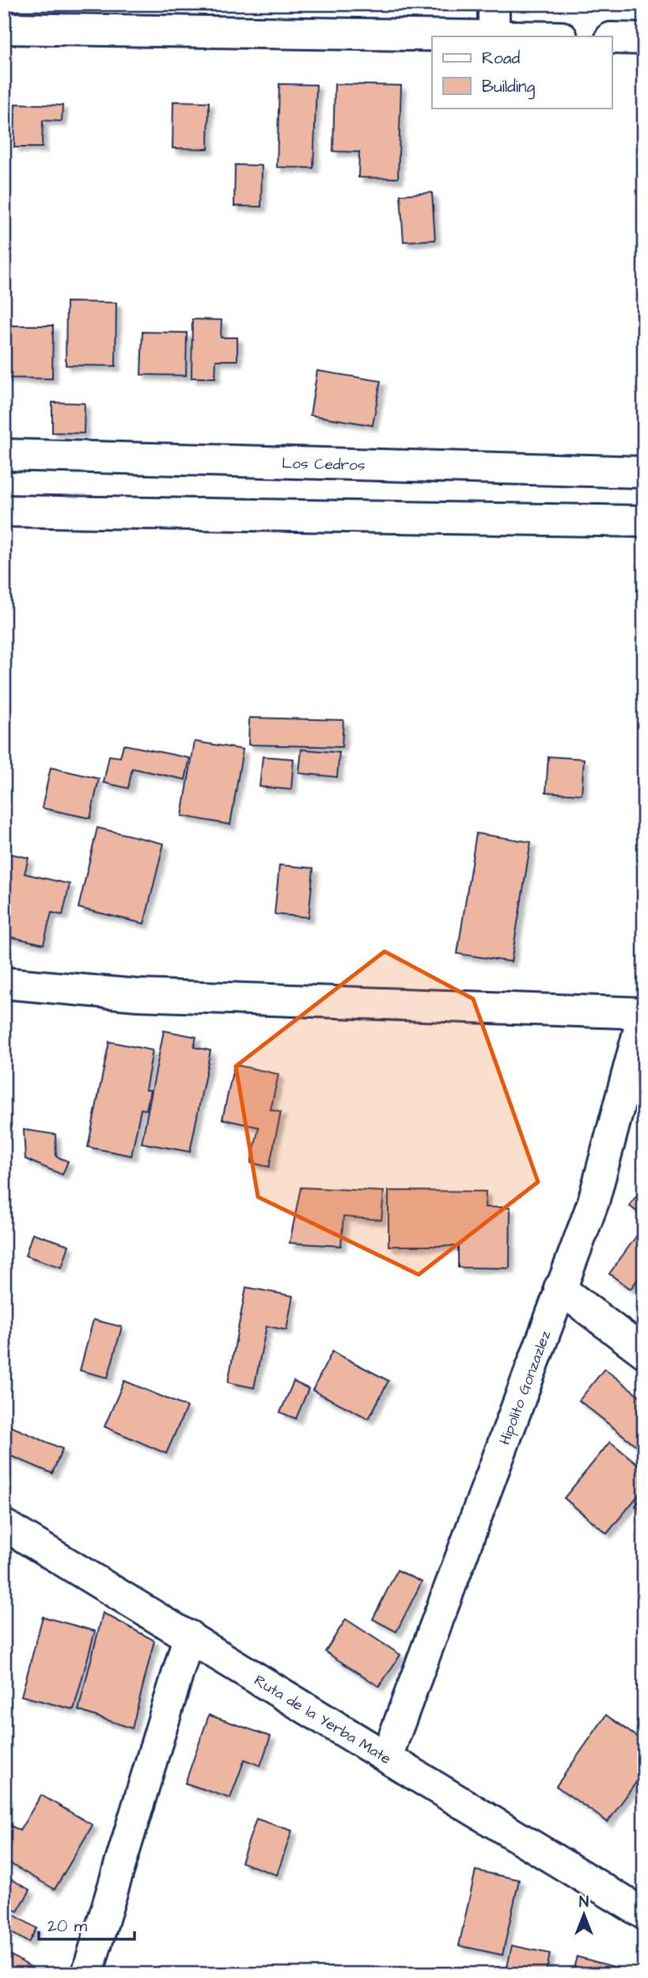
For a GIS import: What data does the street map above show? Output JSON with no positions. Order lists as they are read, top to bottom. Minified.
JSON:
{"streets":{"street":["Los Cedros","Hipolito Gonzazlez","Ruta de la Yerba Mate"]},"crossings":[["Hipolito Gonzazlez","Ruta de la Yerba Mate"]],"legend":["Road","Building"],"scale_bar":"20 m","north":"top"}
